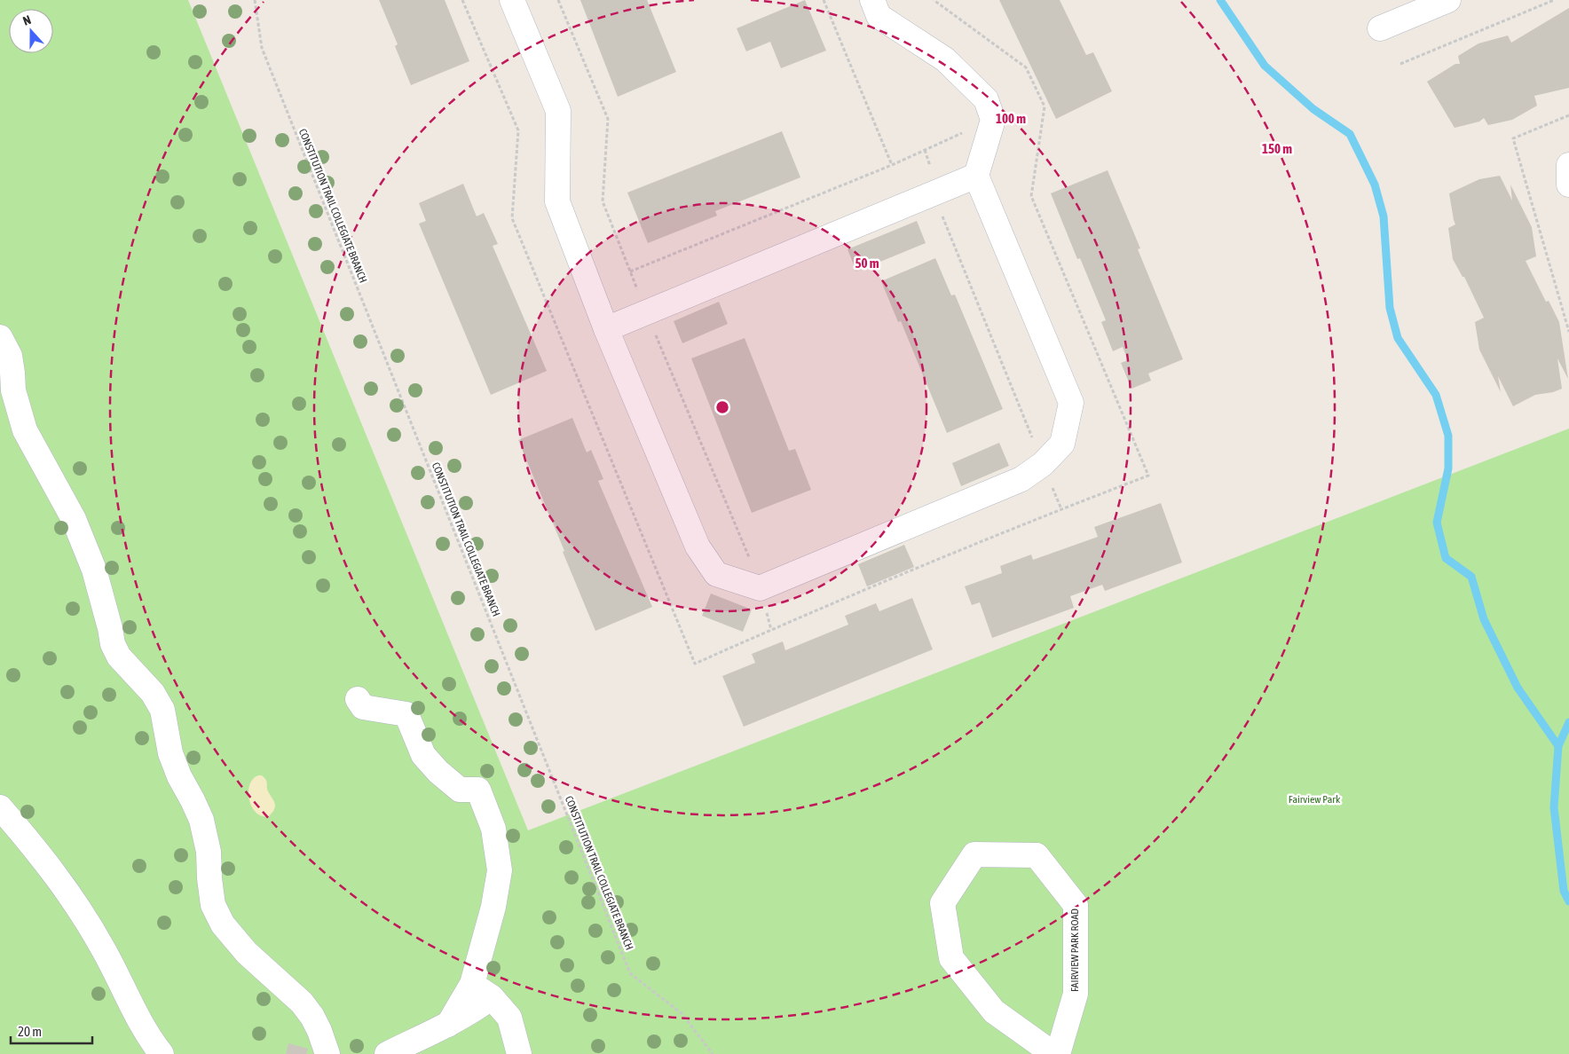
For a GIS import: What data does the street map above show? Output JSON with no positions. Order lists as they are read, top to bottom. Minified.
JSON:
{"streets":{"lane":["FAIRVIEW PARK ROAD"],"path":["CONSTITUTION TRAIL COLLEGIATE BRANCH"]},"parks":["Fairview Park"],"scale_bar":"20 m","north":"top","rings":["100 m","150 m","50 m"]}
